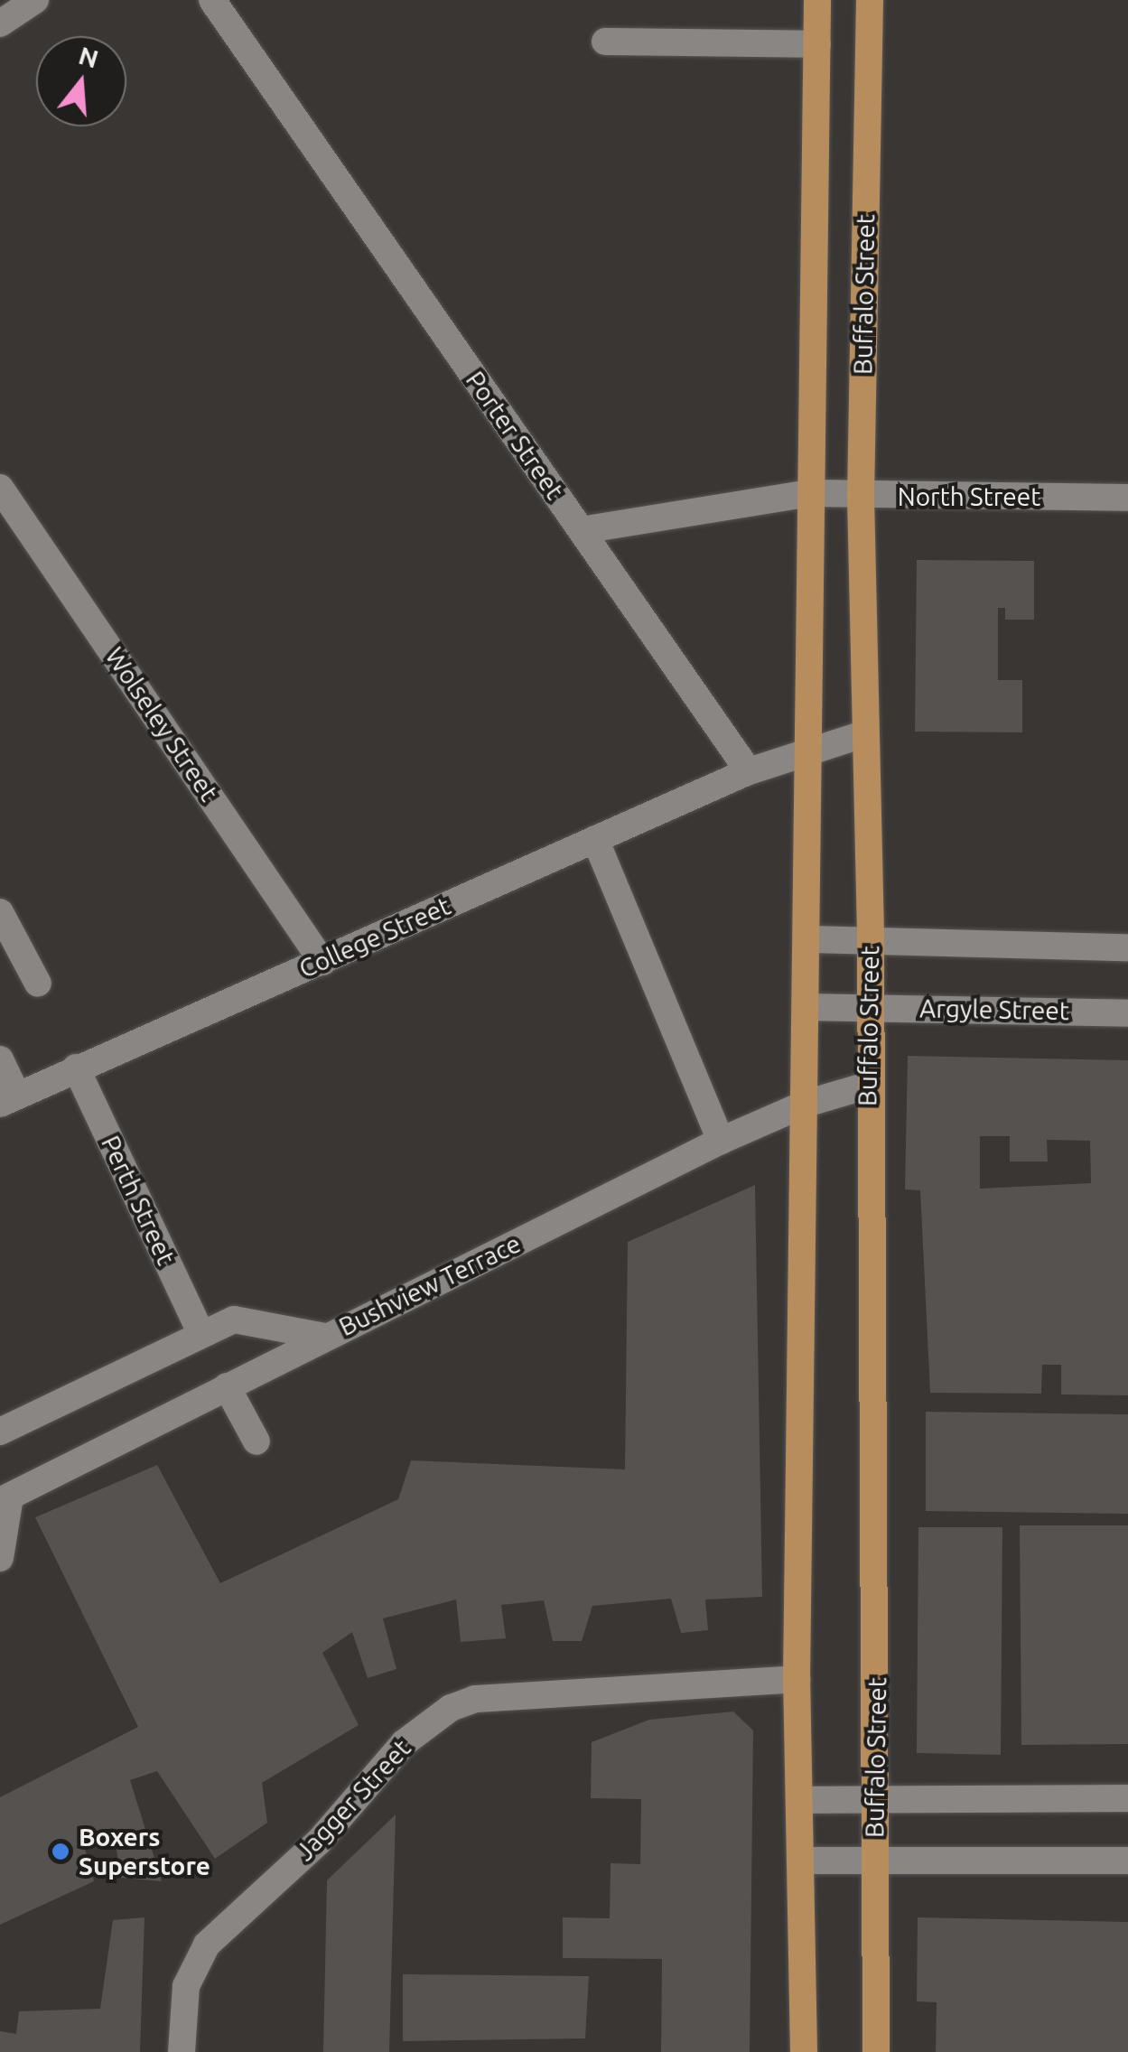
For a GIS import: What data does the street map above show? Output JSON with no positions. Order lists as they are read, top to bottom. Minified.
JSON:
{"streets":{"main road":["Buffalo Street"],"street":["Porter Street","North Street","Wolseley Street","College Street","Argyle Street","Perth Street","Bushview Terrace","Jagger Street"]},"crossings":[["Buffalo Street","North Street"],["Buffalo Street","Argyle Street"],["Buffalo Street","Bushview Terrace"],["Buffalo Street","Jagger Street"],["Porter Street","North Street"],["Porter Street","College Street"],["Wolseley Street","College Street"],["College Street","Perth Street"]],"places":["Boxers Superstore"],"north":"top"}
